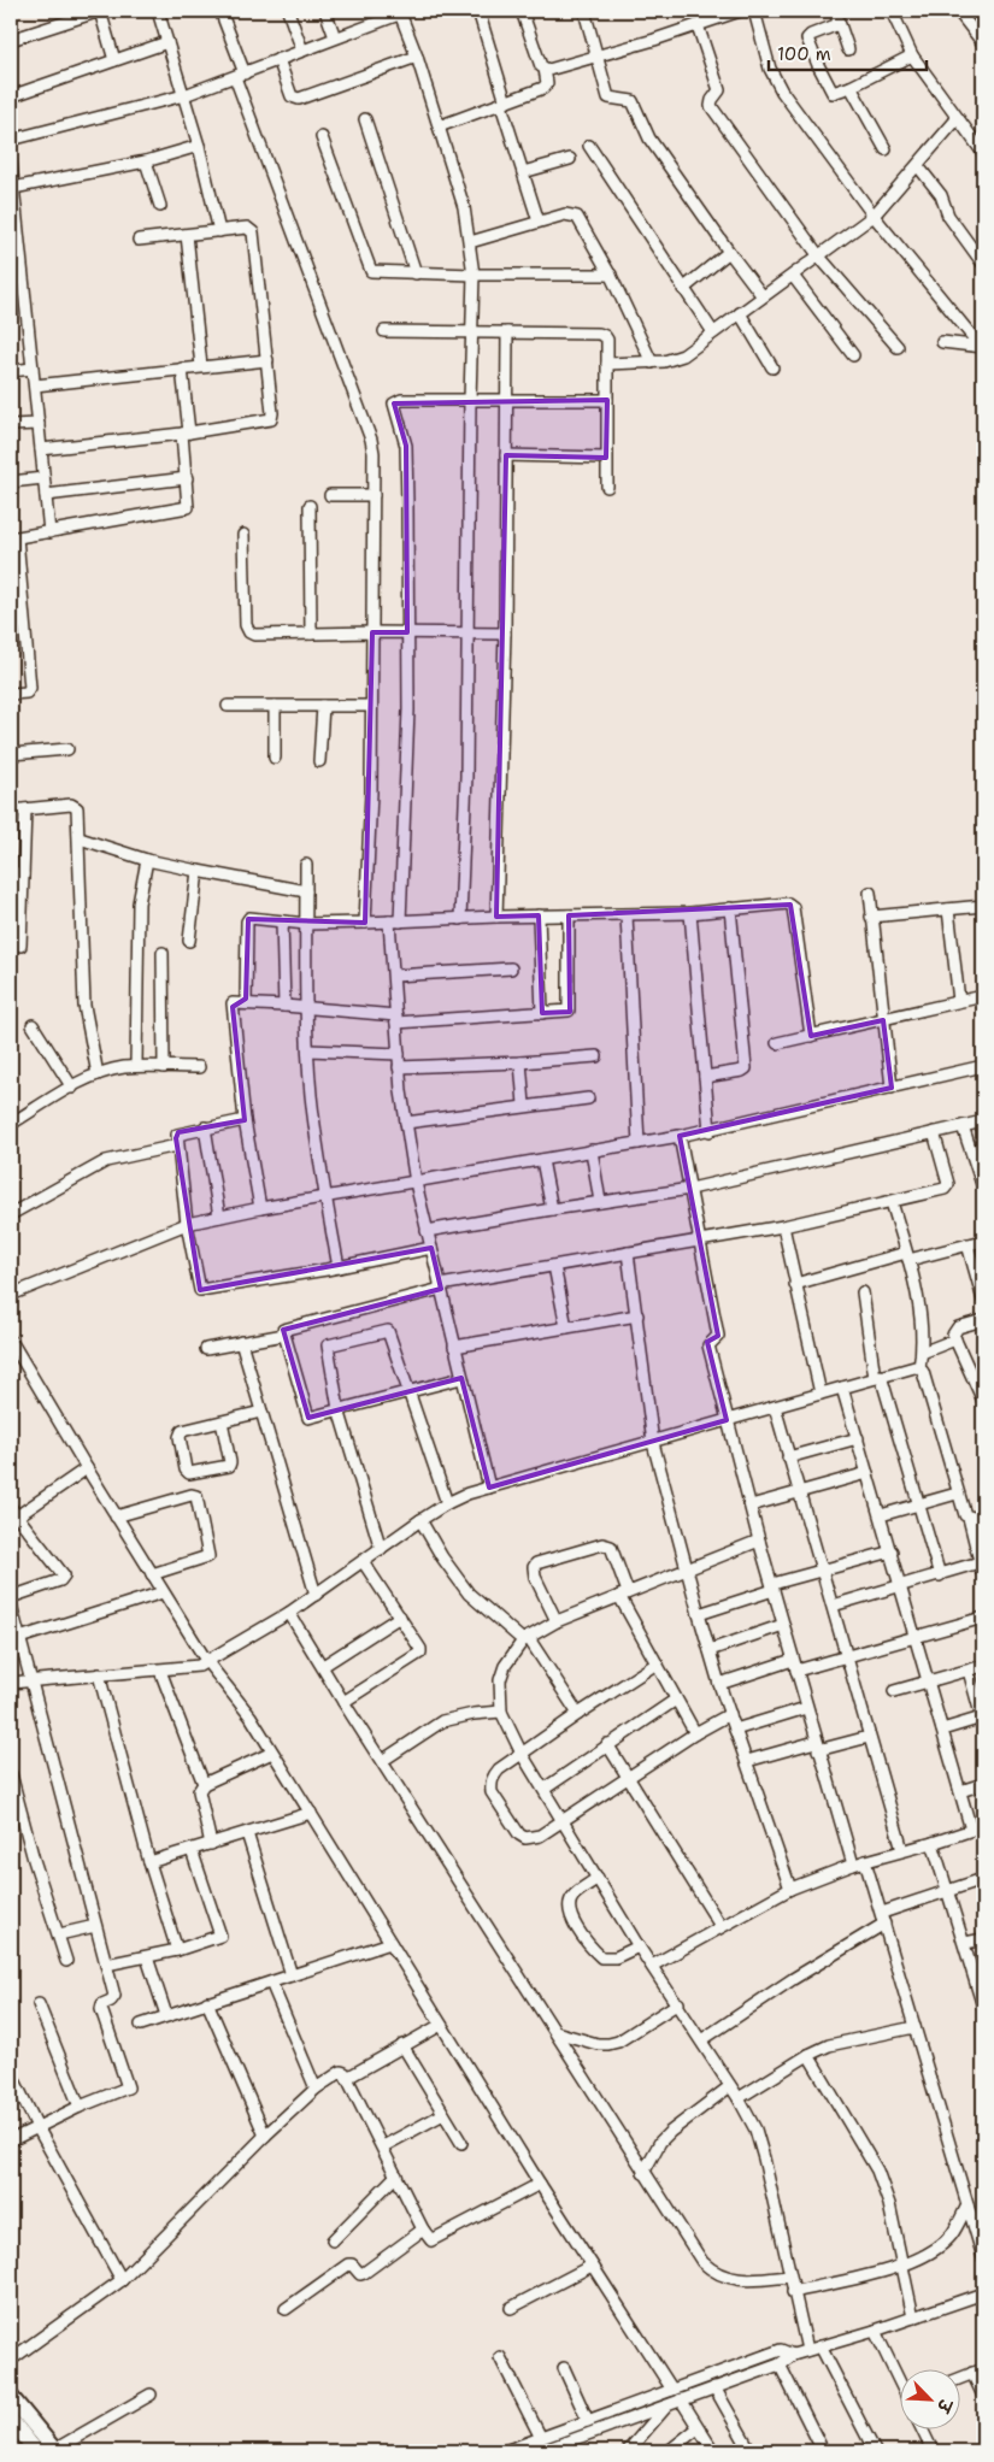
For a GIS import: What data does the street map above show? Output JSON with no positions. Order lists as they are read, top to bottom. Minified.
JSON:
{"scale_bar":"100 m","north":"bottom right"}
